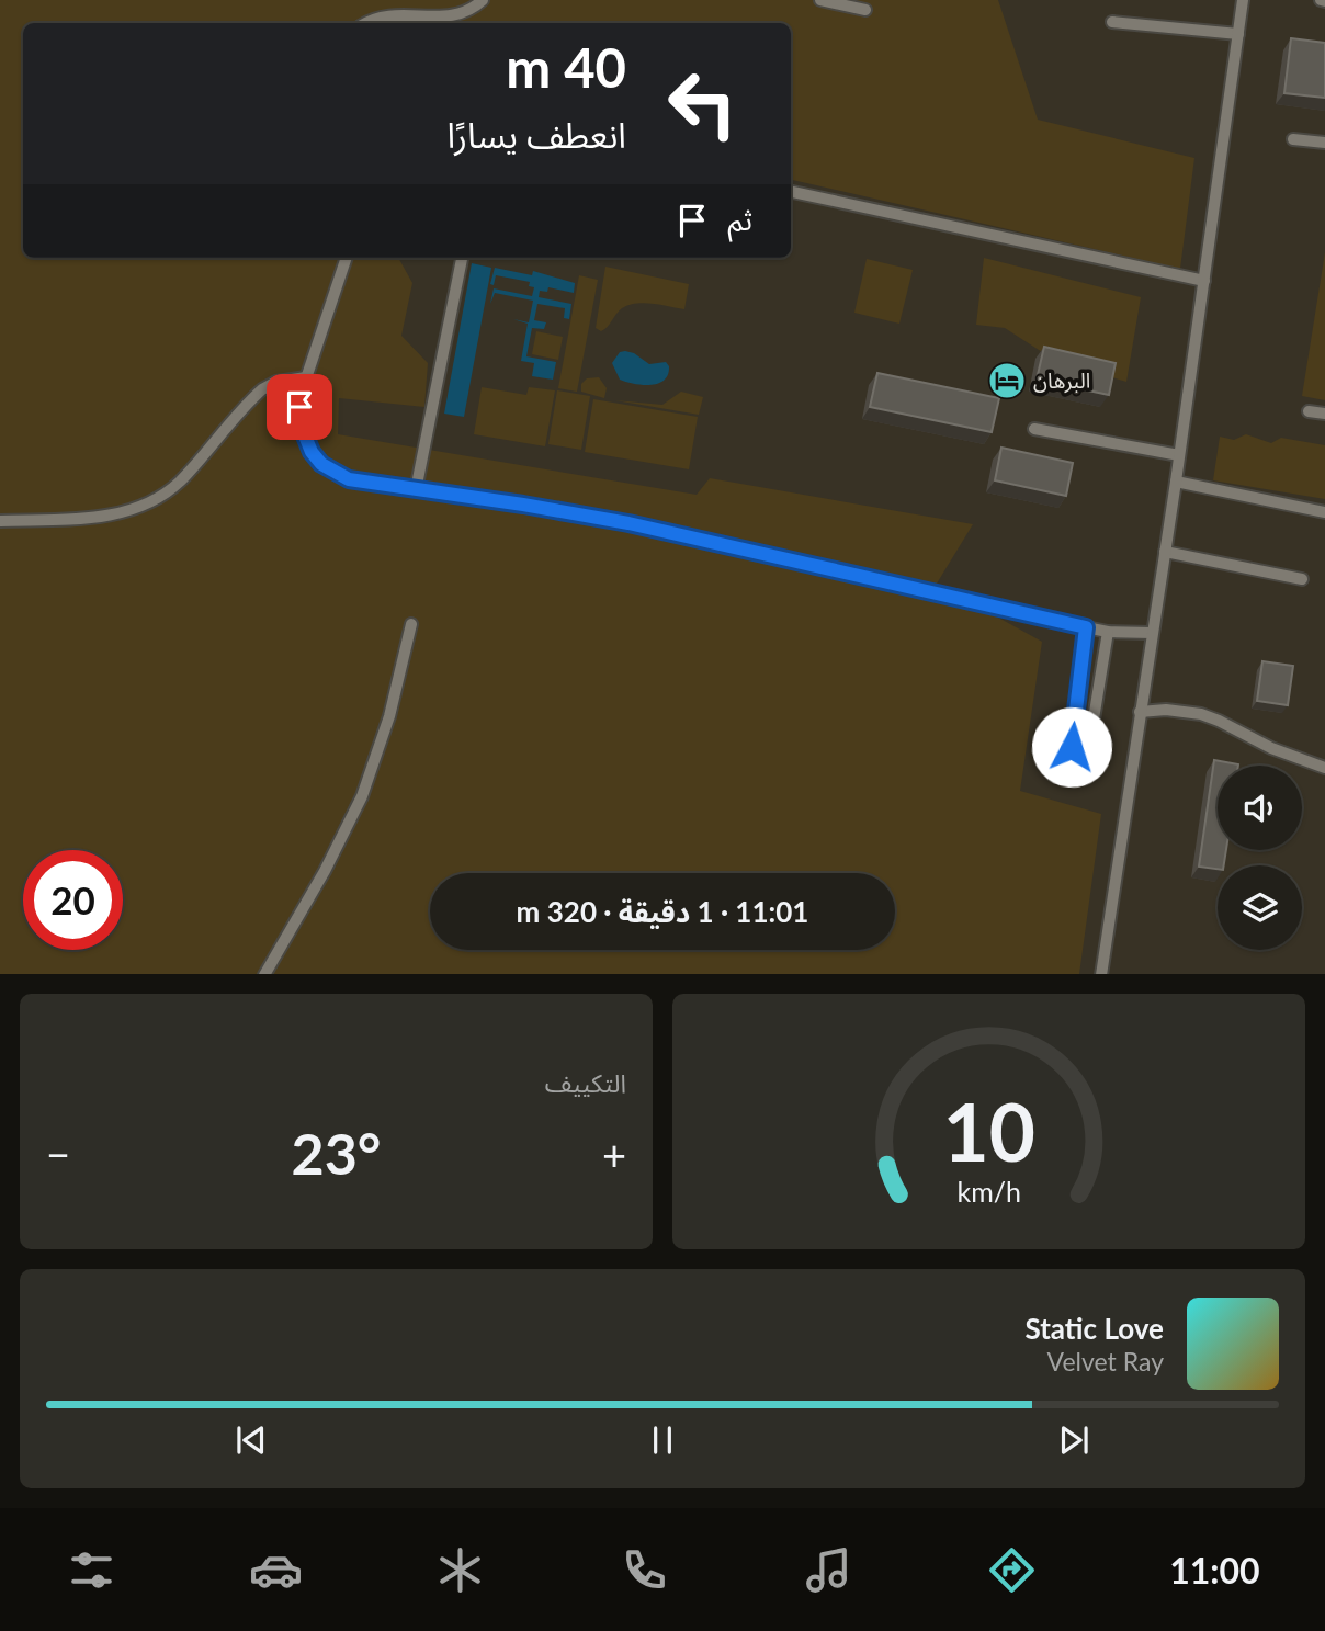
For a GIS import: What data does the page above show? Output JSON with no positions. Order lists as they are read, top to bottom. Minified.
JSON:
{"places":{"hotel":["البرهان"]},"page":{"turn":["40 m","انعطف يسارًا"],"then":"ثم","limit":"20","trip":"11:01 · 1 دقيقة · 320 m","tile":"التكييف","heat":["−","23°","+"],"song":["Static Love","Velvet Ray"],"tabs":"11:00","gauge":["10","km/h"]}}
